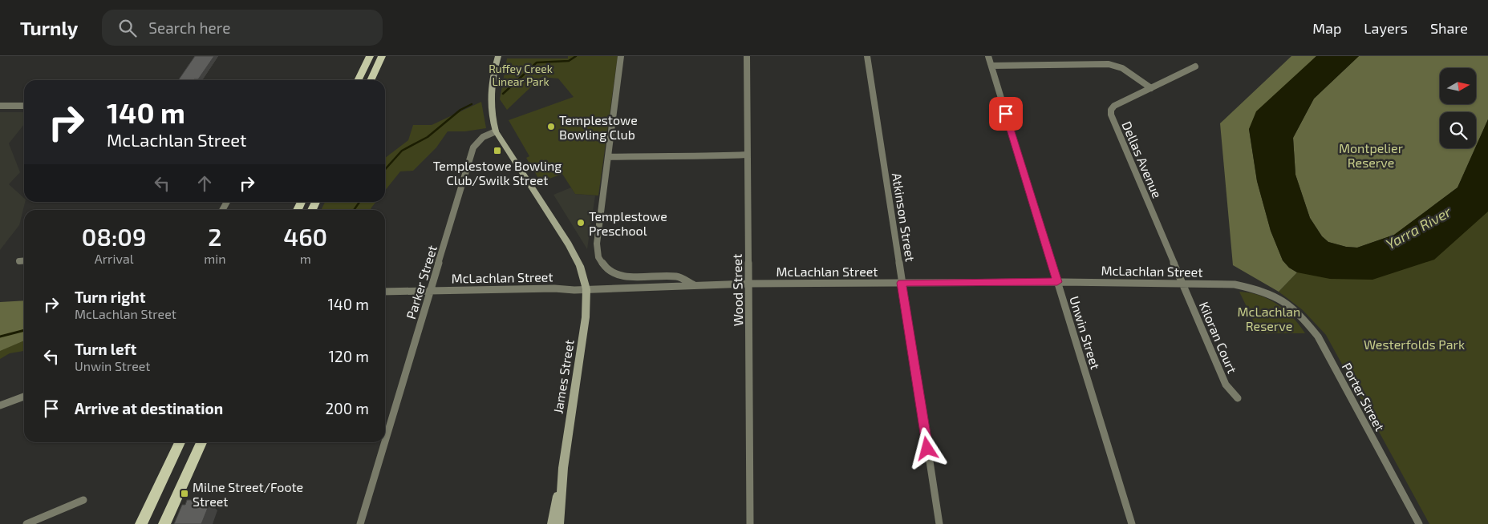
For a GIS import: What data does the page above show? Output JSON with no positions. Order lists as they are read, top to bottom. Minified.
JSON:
{"streets":{"main road":["James Street"],"street":["Dellas Avenue","Atkinson Street","McLachlan Street","Parker Street","Wood Street","Unwin Street","Kiloran Court","Porter Street"]},"crossings":[["Dellas Avenue","McLachlan Street"],["Dellas Avenue","Kiloran Court"],["Atkinson Street","McLachlan Street"],["McLachlan Street","Parker Street"],["McLachlan Street","Wood Street"],["McLachlan Street","Unwin Street"],["McLachlan Street","Kiloran Court"],["McLachlan Street","James Street"],["McLachlan Street","Porter Street"],["Parker Street","James Street"]],"water":["Yarra River"],"parks":["Ruffey Creek Linear Park","Montpelier Reserve","McLachlan Reserve","Westerfolds Park"],"places":{"other":["Templestowe Bowling Club","Templestowe Preschool"],"transit":["Templestowe Bowling Club/Swilk Street","Milne Street/Foote Street"]},"north":"right","page":{"header":"Turnly","search":"Search here","nav":["Map","Layers","Share"],"turn":["140 m","McLachlan Street"],"eta":["08:09","Arrival","2","min","460","m"],"list":[{"name":"Turn right","note":"McLachlan Street","value":"140 m"},{"name":"Turn left","note":"Unwin Street","value":"120 m"},{"name":"Arrive at destination","value":"200 m"}]}}
